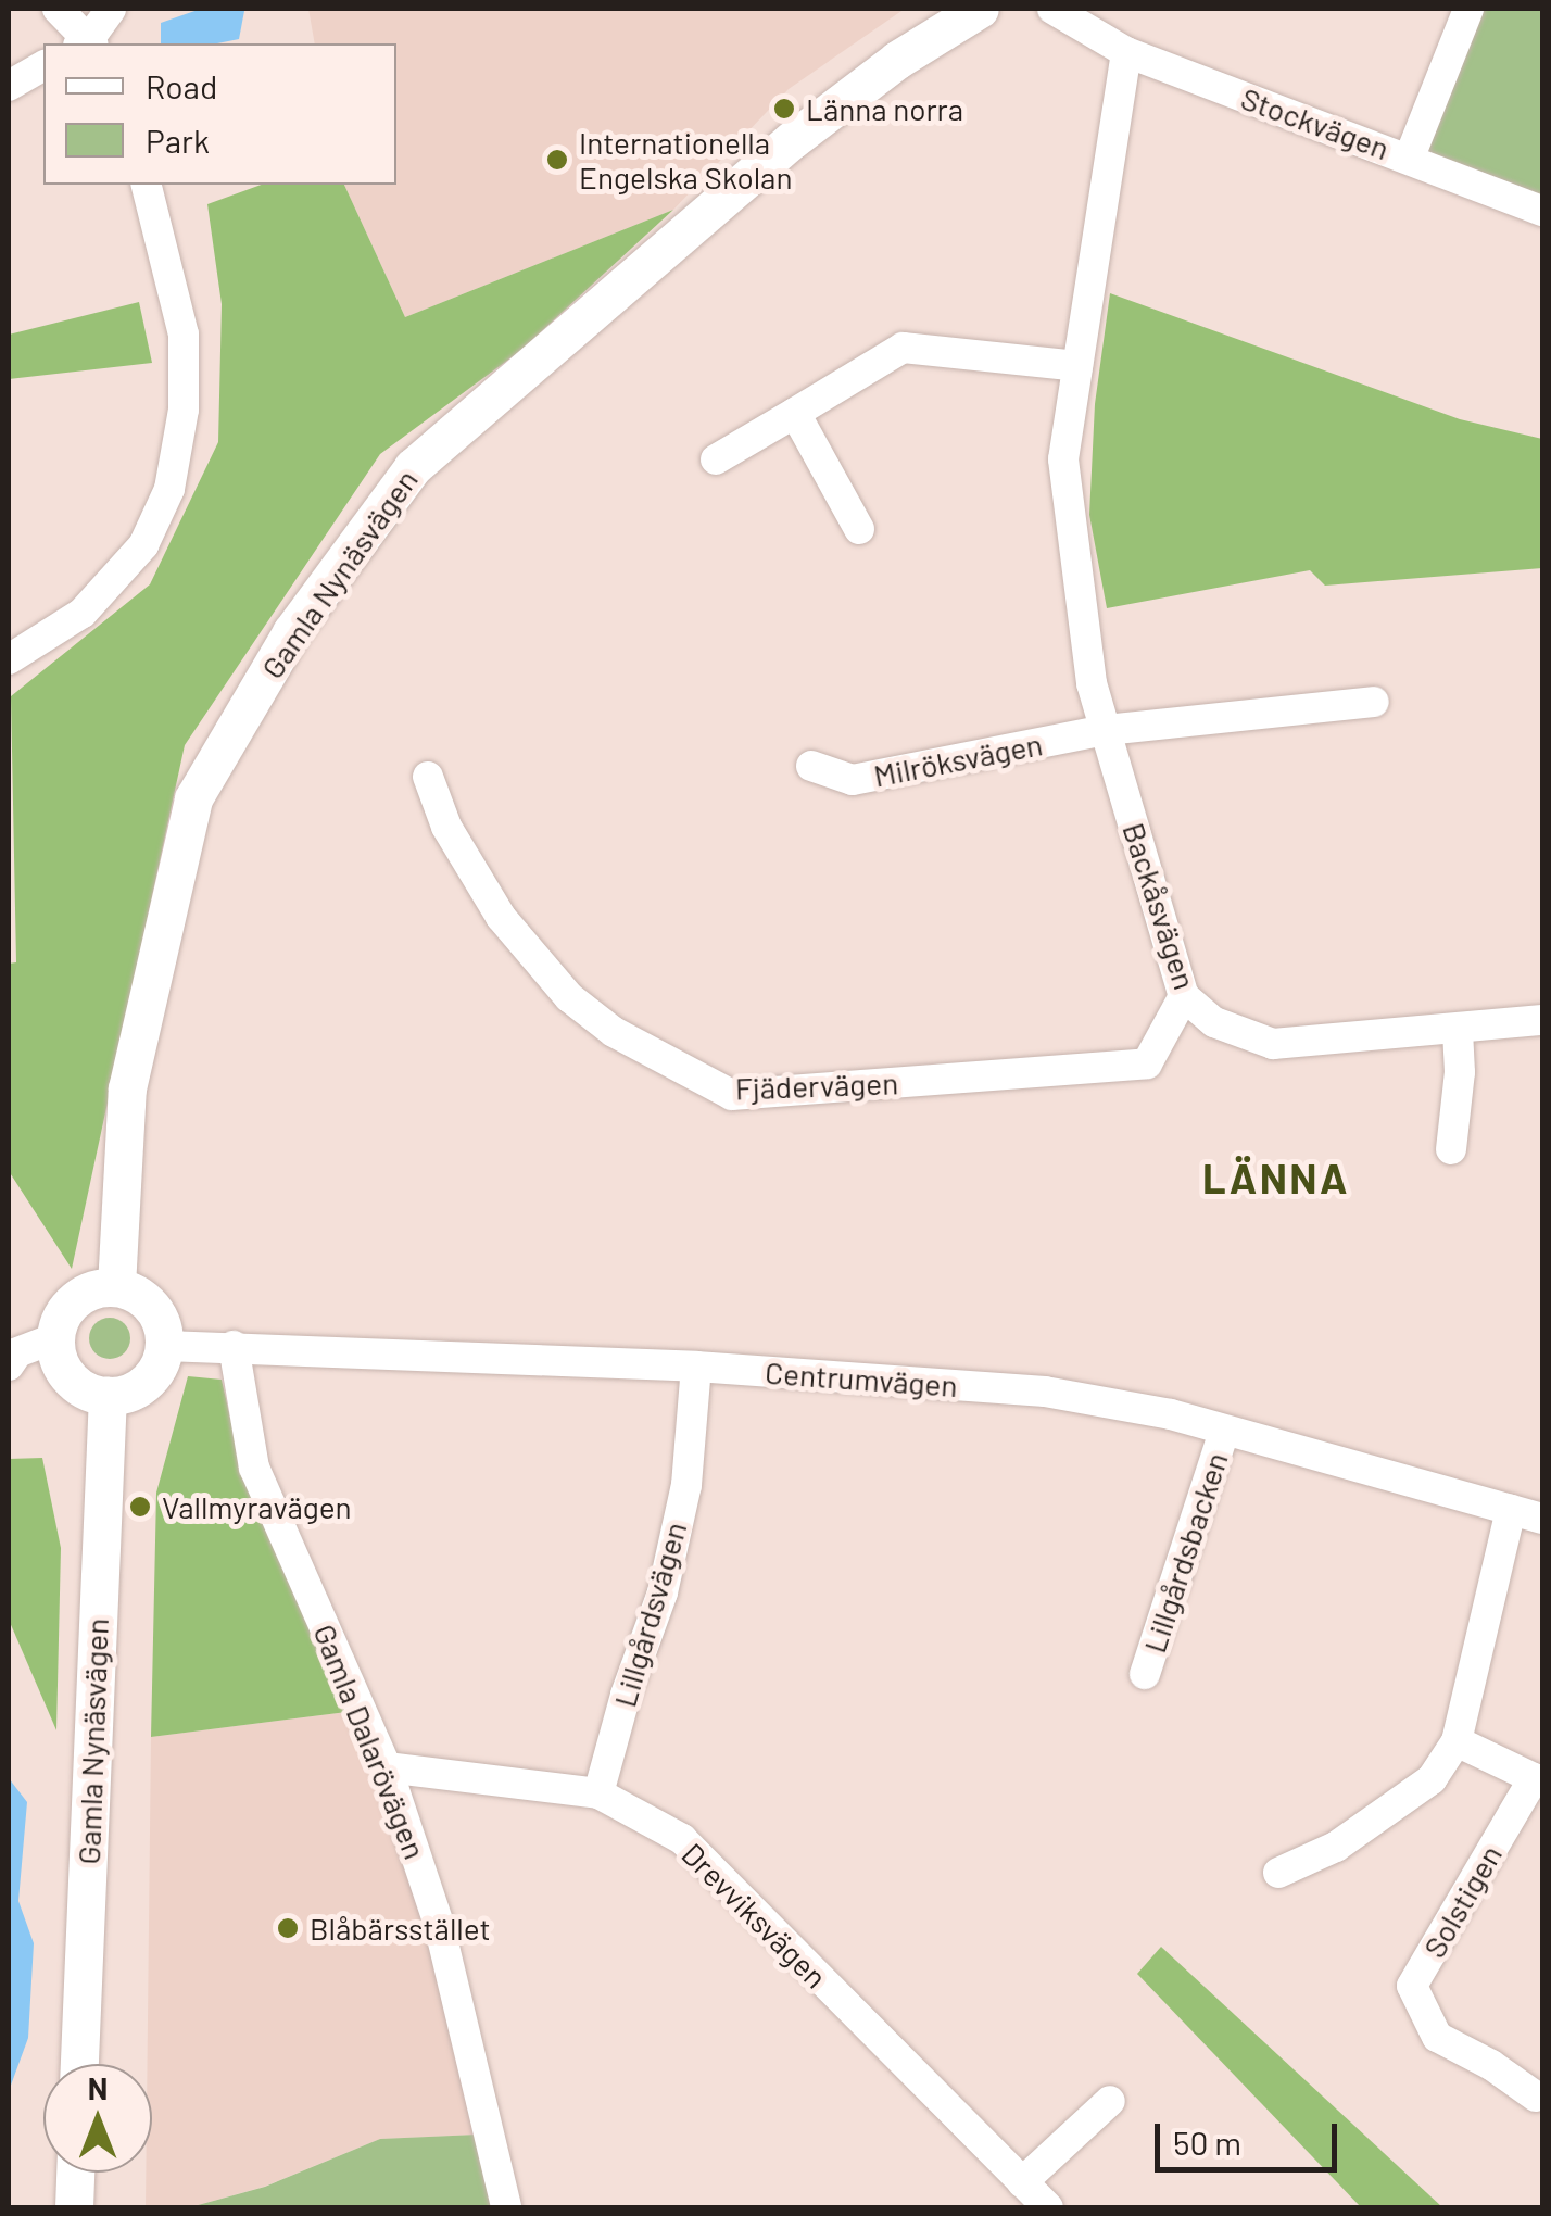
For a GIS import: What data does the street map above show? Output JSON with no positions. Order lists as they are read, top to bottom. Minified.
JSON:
{"streets":{"street":["Stockvägen","Gamla Nynäsvägen","Milröksvägen","Backåsvägen","Fjädervägen","Centrumvägen","Lillgårdsbacken","Lillgårdsvägen","Gamla Dalarövägen","Solstigen","Drevviksvägen"]},"crossings":[["Stockvägen","Backåsvägen"],["Gamla Nynäsvägen","Centrumvägen"],["Milröksvägen","Backåsvägen"],["Backåsvägen","Fjädervägen"],["Centrumvägen","Lillgårdsbacken"],["Centrumvägen","Lillgårdsvägen"],["Centrumvägen","Gamla Dalarövägen"],["Lillgårdsvägen","Drevviksvägen"],["Gamla Dalarövägen","Drevviksvägen"]],"districts":["LÄNNA"],"places":["Länna norra","Internationella Engelska Skolan","Vallmyravägen","Blåbärsstället"],"legend":["Road","Park"],"scale_bar":"50 m","north":"top"}
